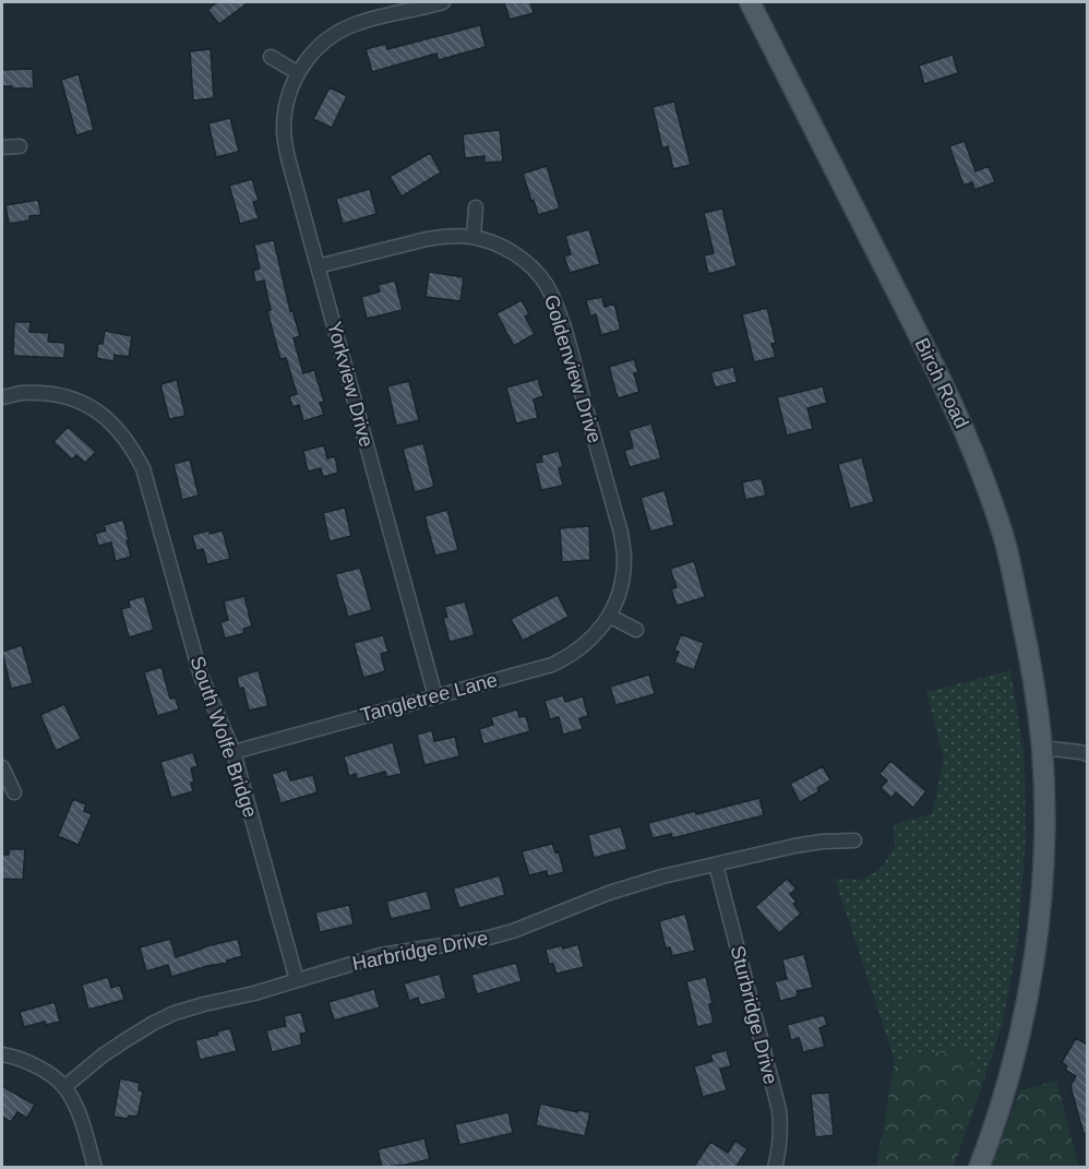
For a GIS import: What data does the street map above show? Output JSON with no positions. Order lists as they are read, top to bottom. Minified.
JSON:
{"streets":{"main road":["Birch Road"],"street":["Goldenview Drive","Yorkview Drive","Tangletree Lane","South Wolfe Bridge","Harbridge Drive","Sturbridge Drive"]},"crossings":[["Goldenview Drive","Yorkview Drive"],["Goldenview Drive","Tangletree Lane"],["Yorkview Drive","Tangletree Lane"],["Tangletree Lane","South Wolfe Bridge"],["South Wolfe Bridge","Harbridge Drive"],["Harbridge Drive","Sturbridge Drive"]]}
